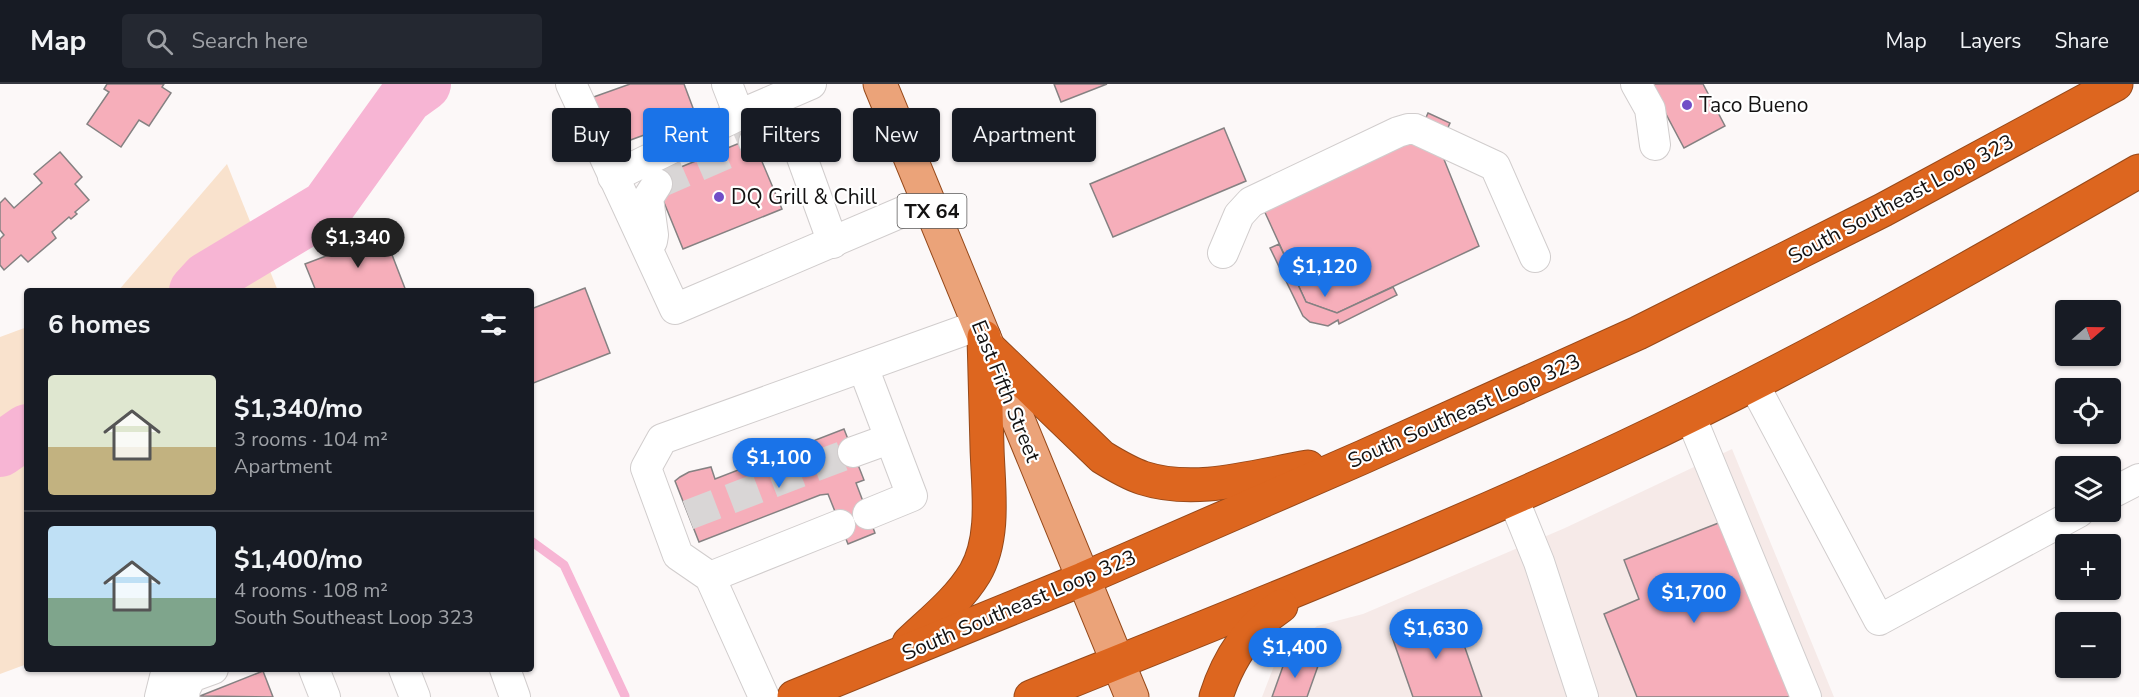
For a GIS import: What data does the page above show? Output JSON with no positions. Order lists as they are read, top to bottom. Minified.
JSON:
{"streets":{"highway":["South Southeast Loop 323"],"main road":["TX 64","East Fifth Street"]},"crossings":[["South Southeast Loop 323","East Fifth Street"]],"places":["Taco Bueno","DQ Grill & Chill"],"north":"right","page":{"header":"Map","search":"Search here","nav":["Map","Layers","Share"],"chip":["Buy","Rent","Filters","New","Apartment"],"price":["$1,340","$1,120","$1,100","$1,700","$1,630","$1,400"],"heading":"6 homes","map_buttons":["+","−"],"list":[{"name":"$1,340/mo","note":"3 rooms · 104 m² · Apartment"},{"name":"$1,400/mo","note":"4 rooms · 108 m² · South Southeast Loop 323"}]}}
